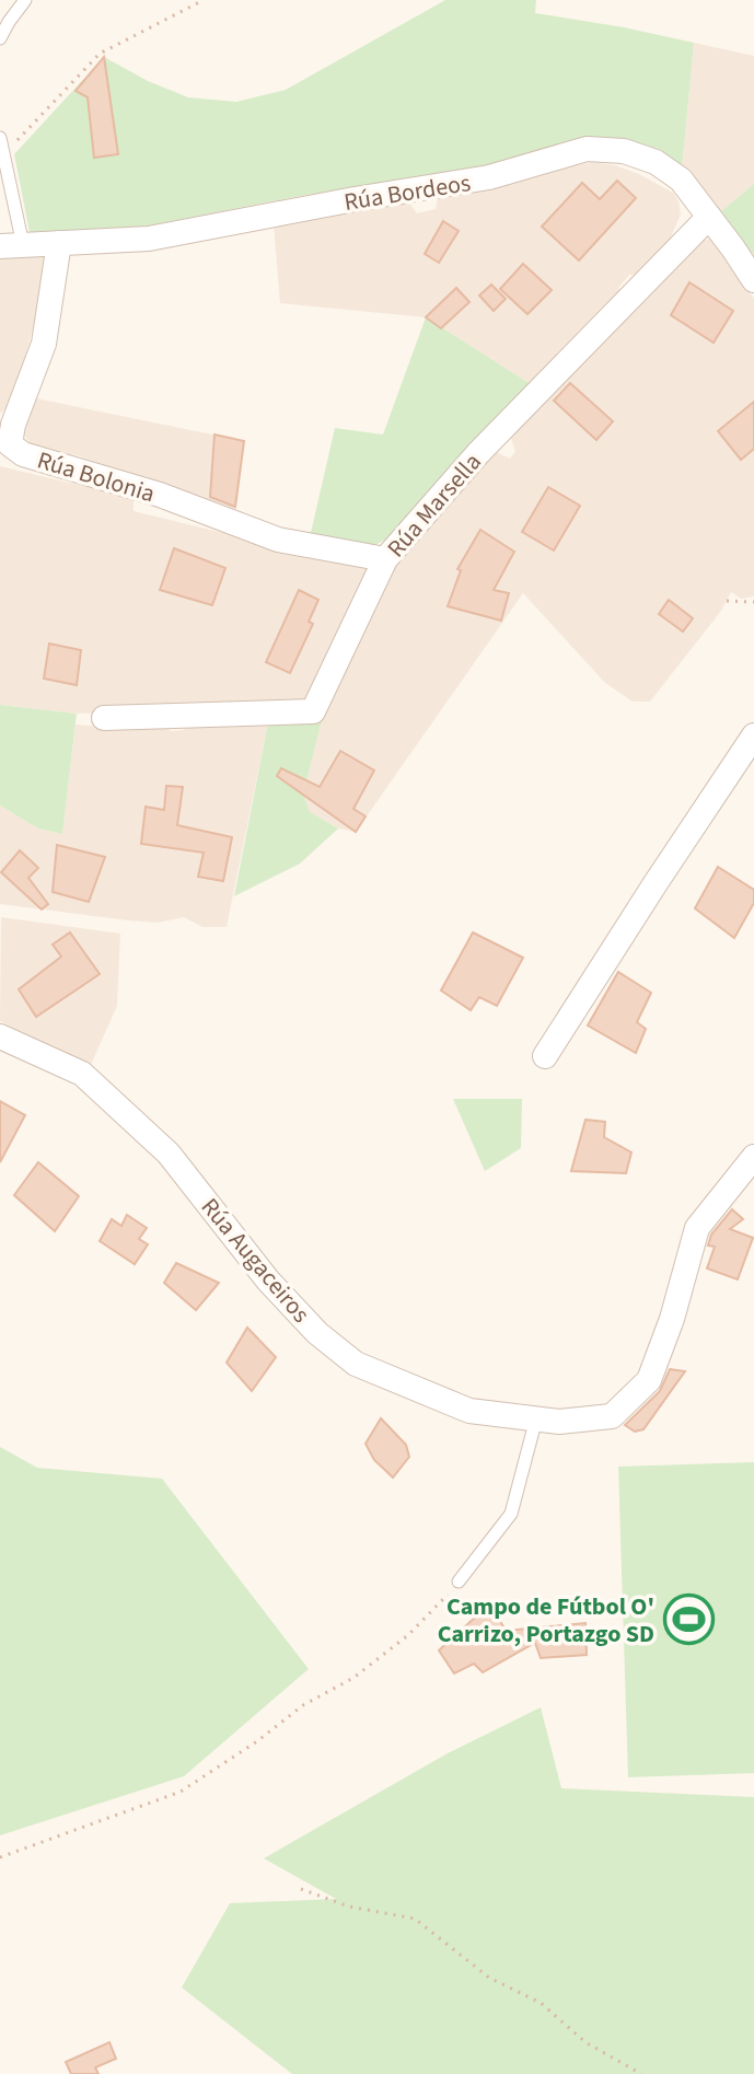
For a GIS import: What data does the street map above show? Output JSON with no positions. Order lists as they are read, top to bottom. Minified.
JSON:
{"streets":{"street":["Rúa Bordeos","Rúa Bolonia","Rúa Marsella","Rúa Augaceiros"]},"crossings":[["Rúa Bordeos","Rúa Bolonia"],["Rúa Bordeos","Rúa Marsella"],["Rúa Bolonia","Rúa Marsella"]],"places":{"sports":["Campo de Fútbol O' Carrizo, Portazgo SD"]}}
